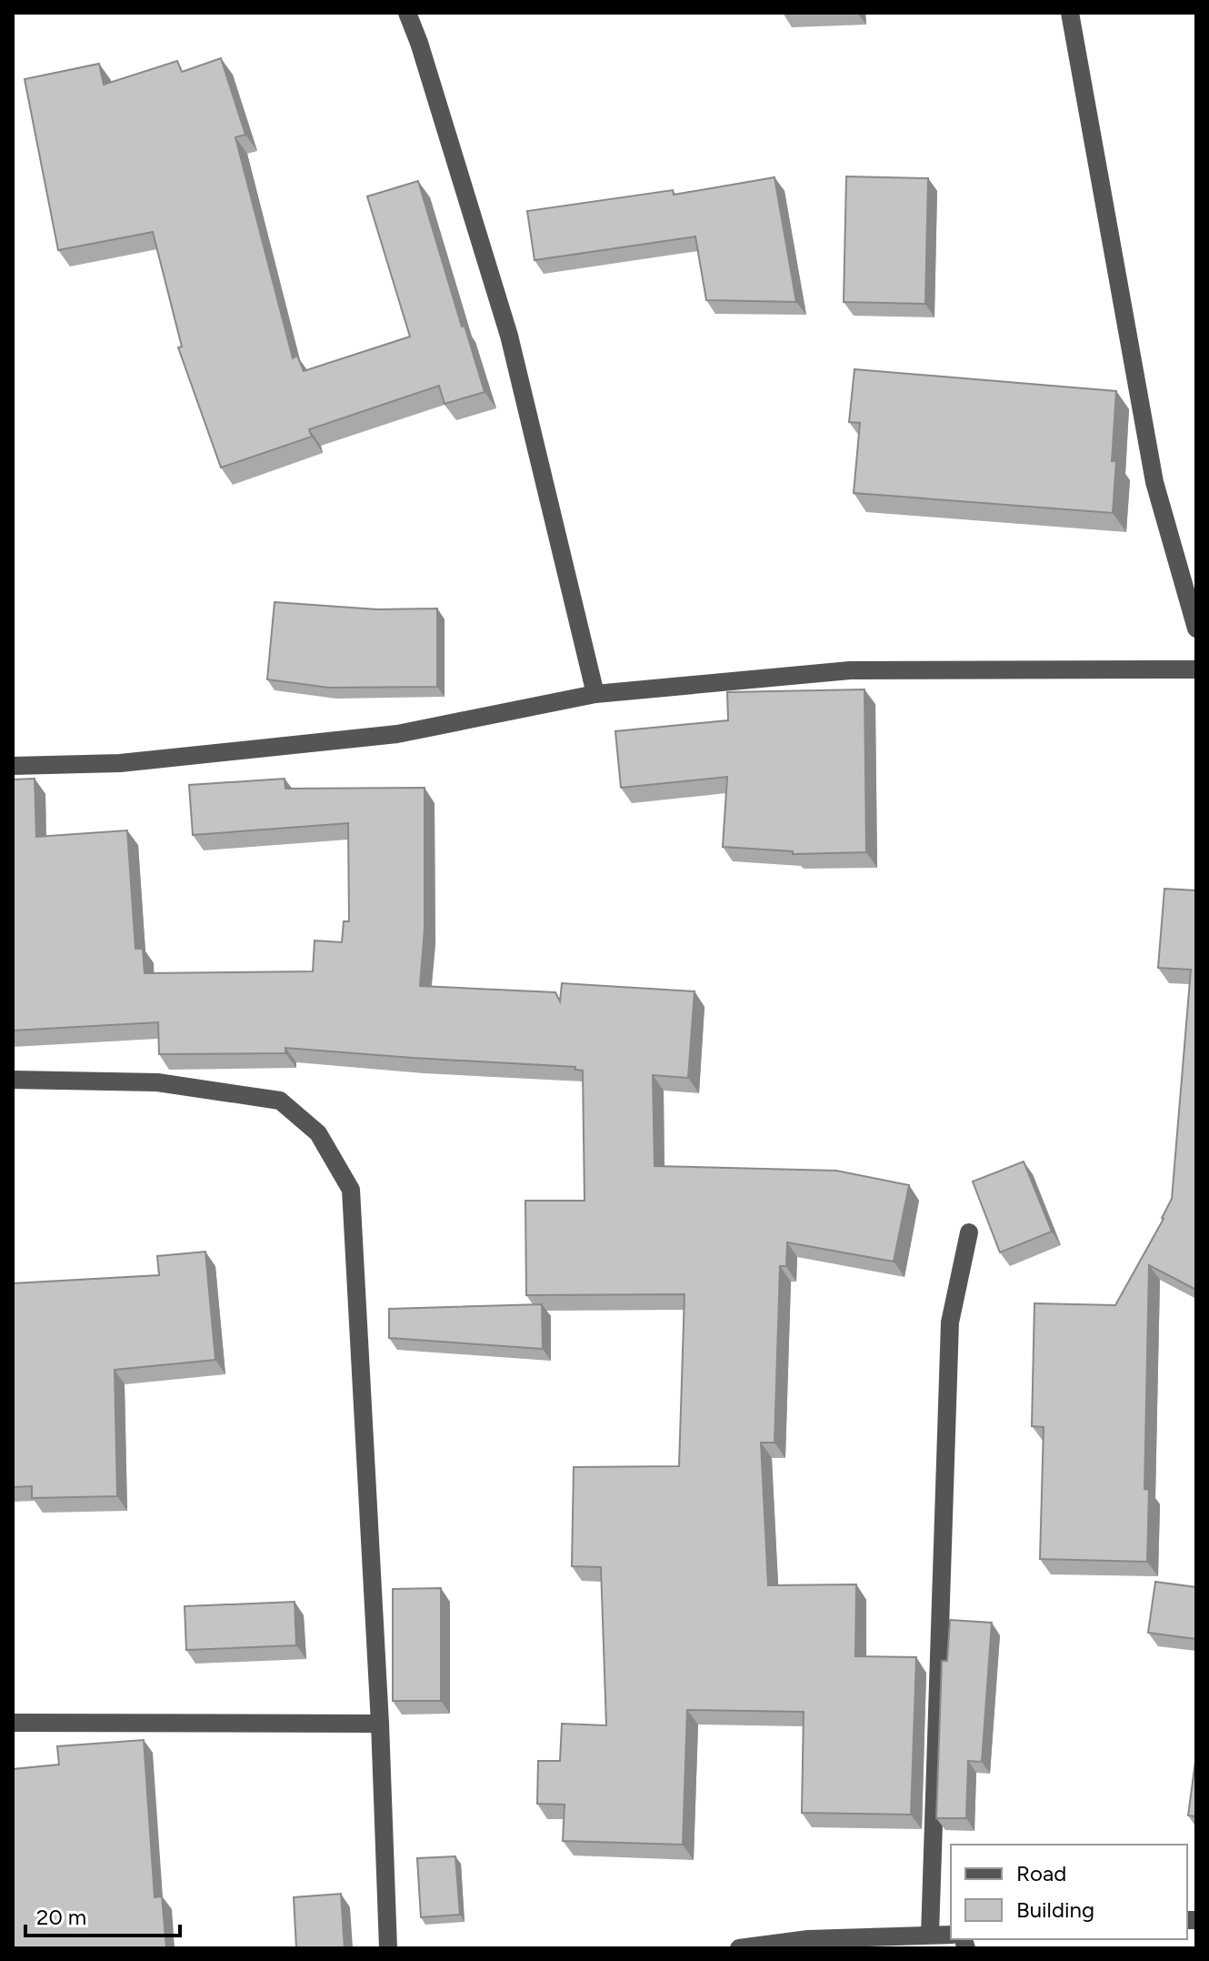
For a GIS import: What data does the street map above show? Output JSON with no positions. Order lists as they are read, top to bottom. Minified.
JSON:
{"legend":["Road","Building"],"scale_bar":"20 m"}
